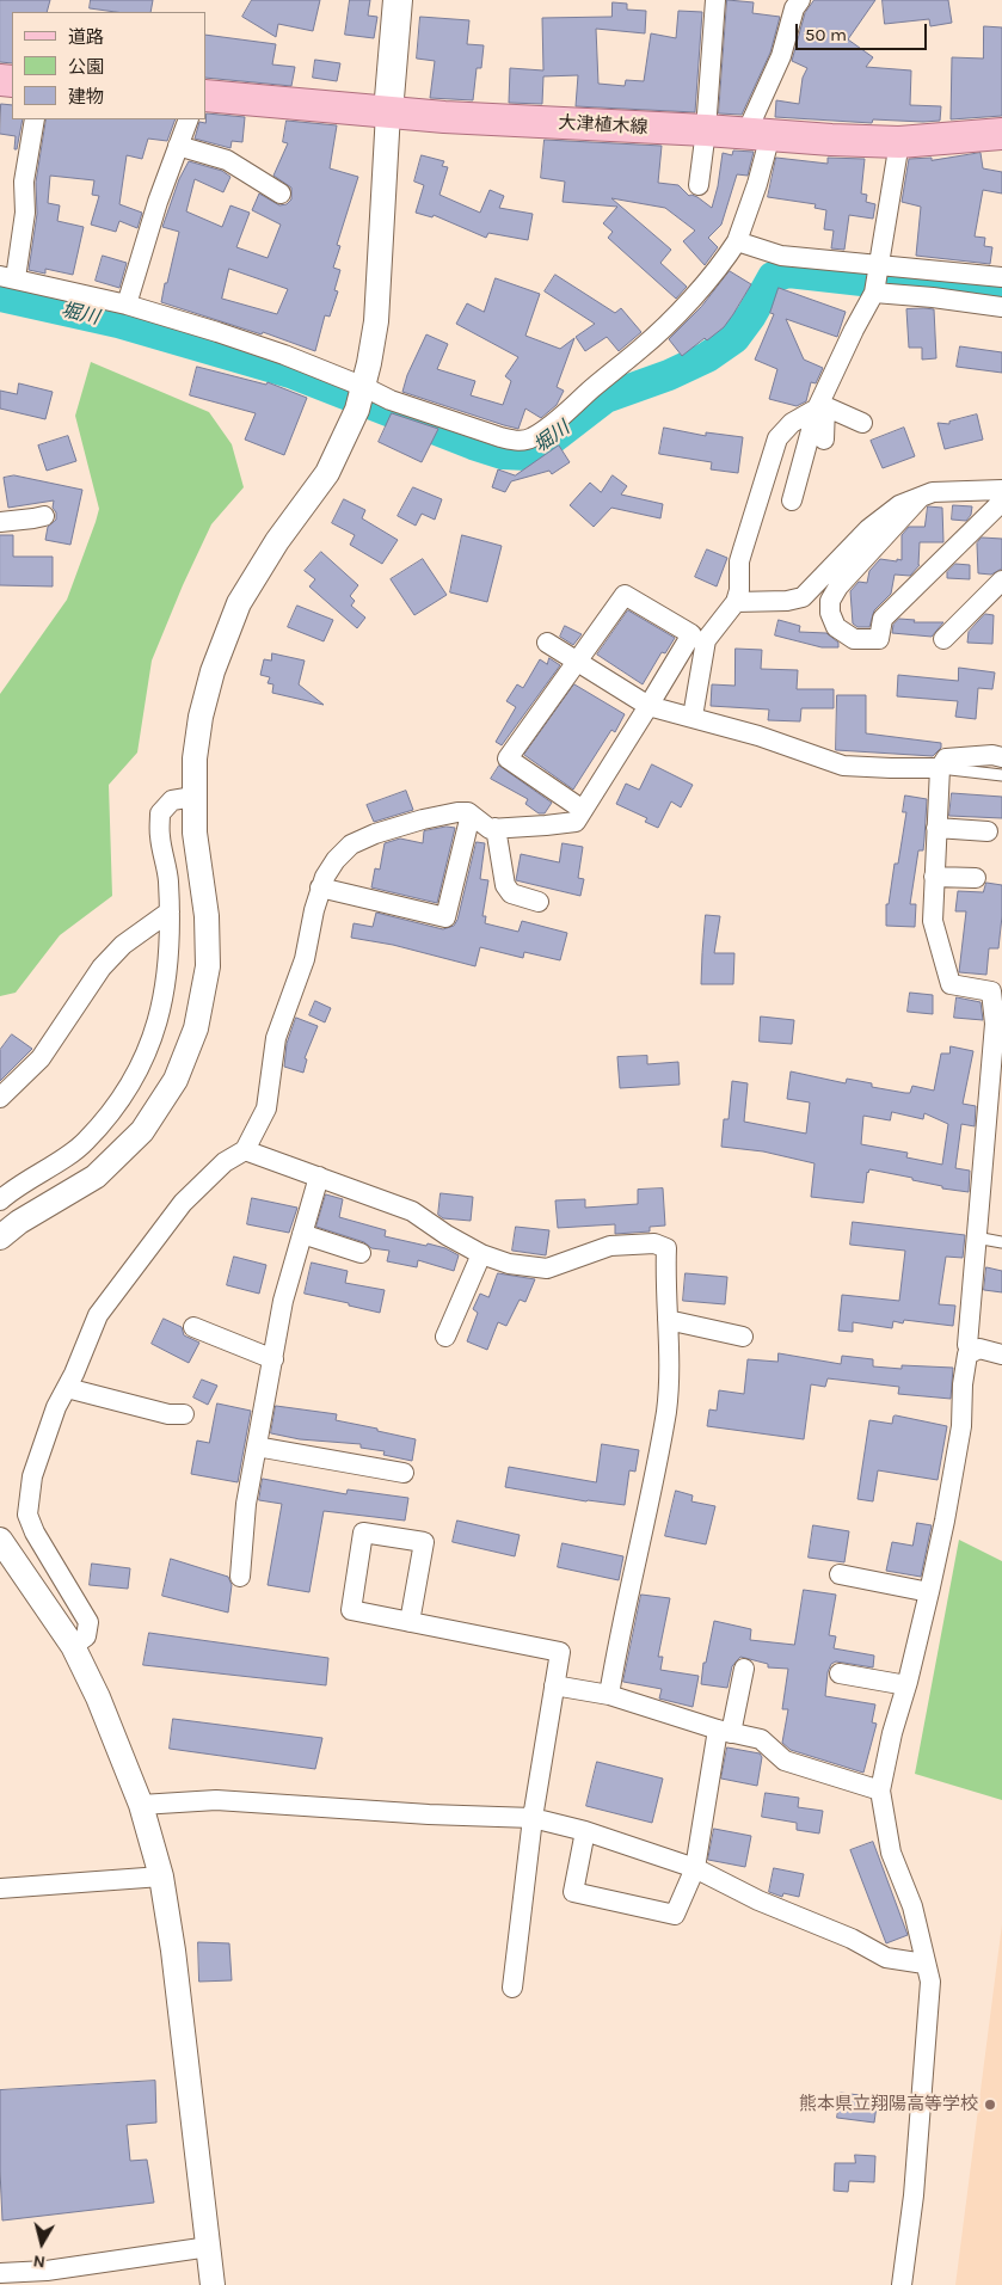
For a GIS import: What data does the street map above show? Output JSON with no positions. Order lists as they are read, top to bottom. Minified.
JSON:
{"streets":{"main road":["大津植木線"]},"water":["堀川"],"places":["熊本県立翔陽高等学校"],"legend":["道路","公園","建物"],"scale_bar":"50 m","north":"bottom"}
